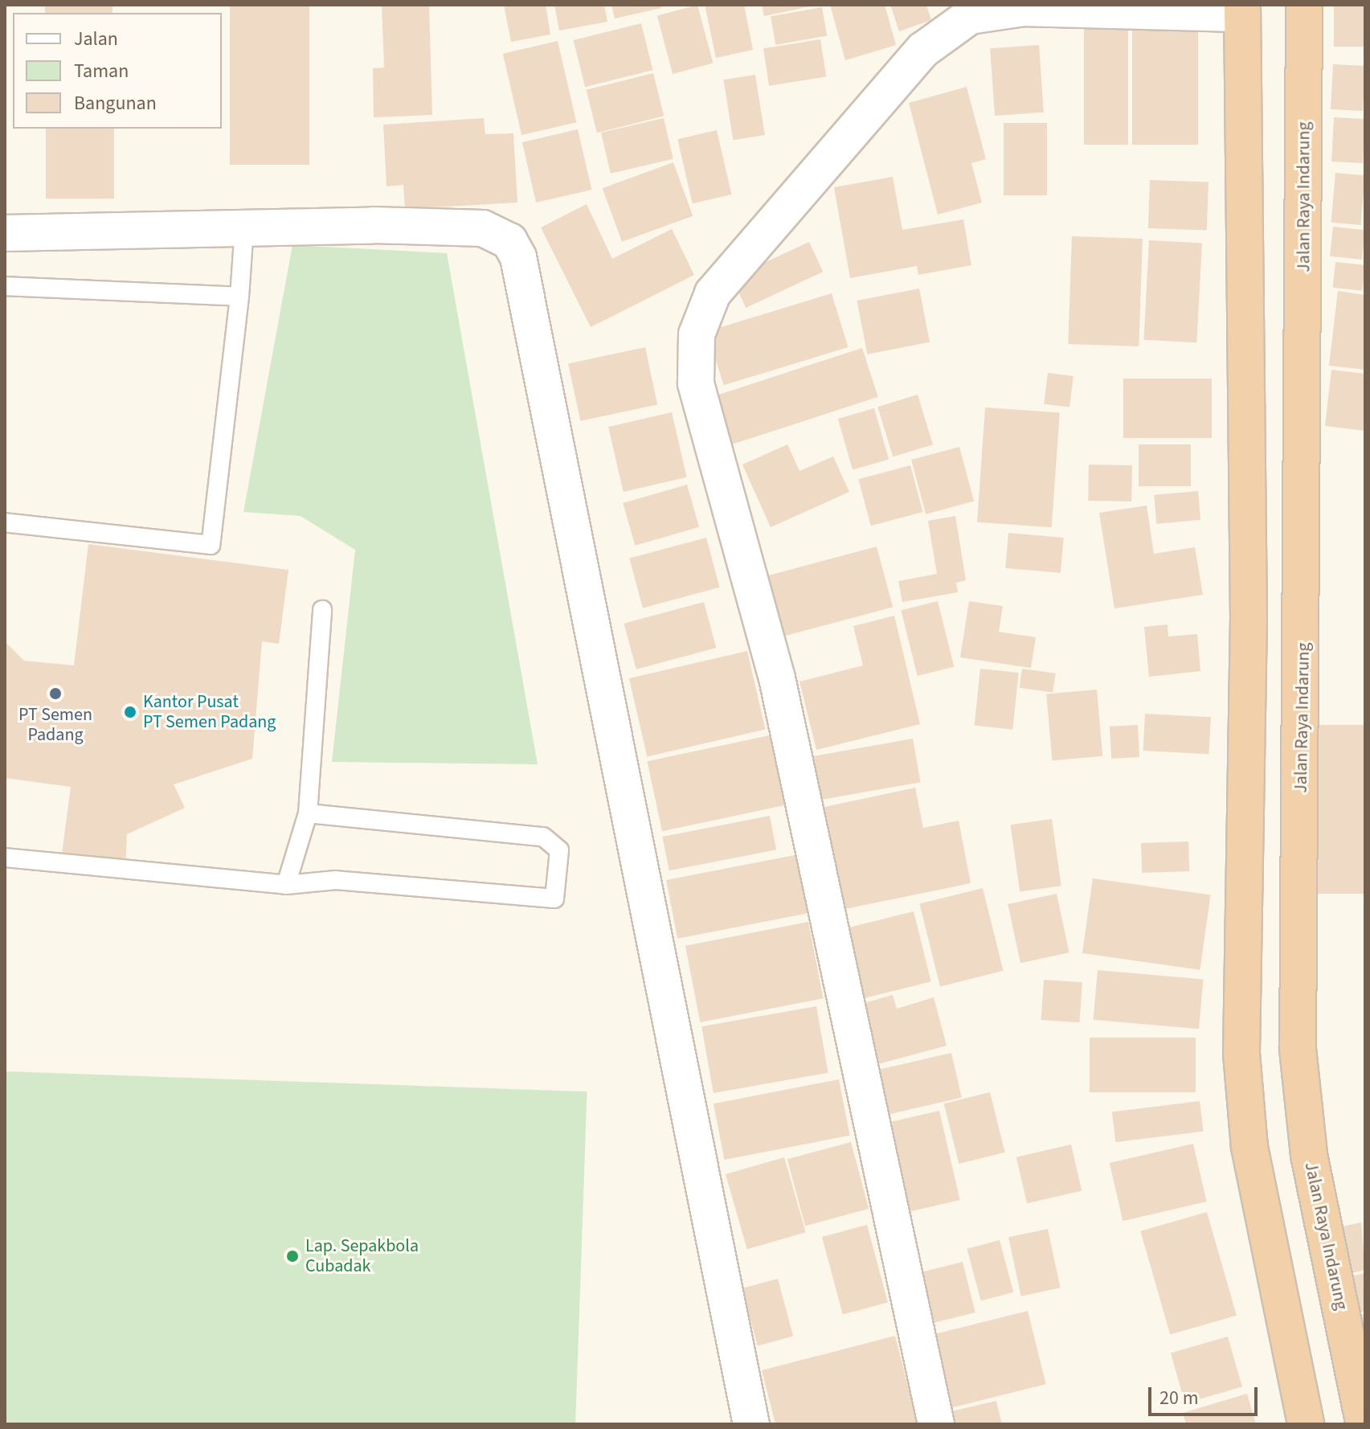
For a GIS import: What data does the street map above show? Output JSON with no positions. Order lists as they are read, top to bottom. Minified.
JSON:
{"streets":{"highway":["Jalan Raya Indarung"]},"places":["PT Semen Padang","Kantor Pusat PT Semen Padang","Lap. Sepakbola Cubadak"],"legend":["Jalan","Taman","Bangunan"],"scale_bar":"20 m"}
